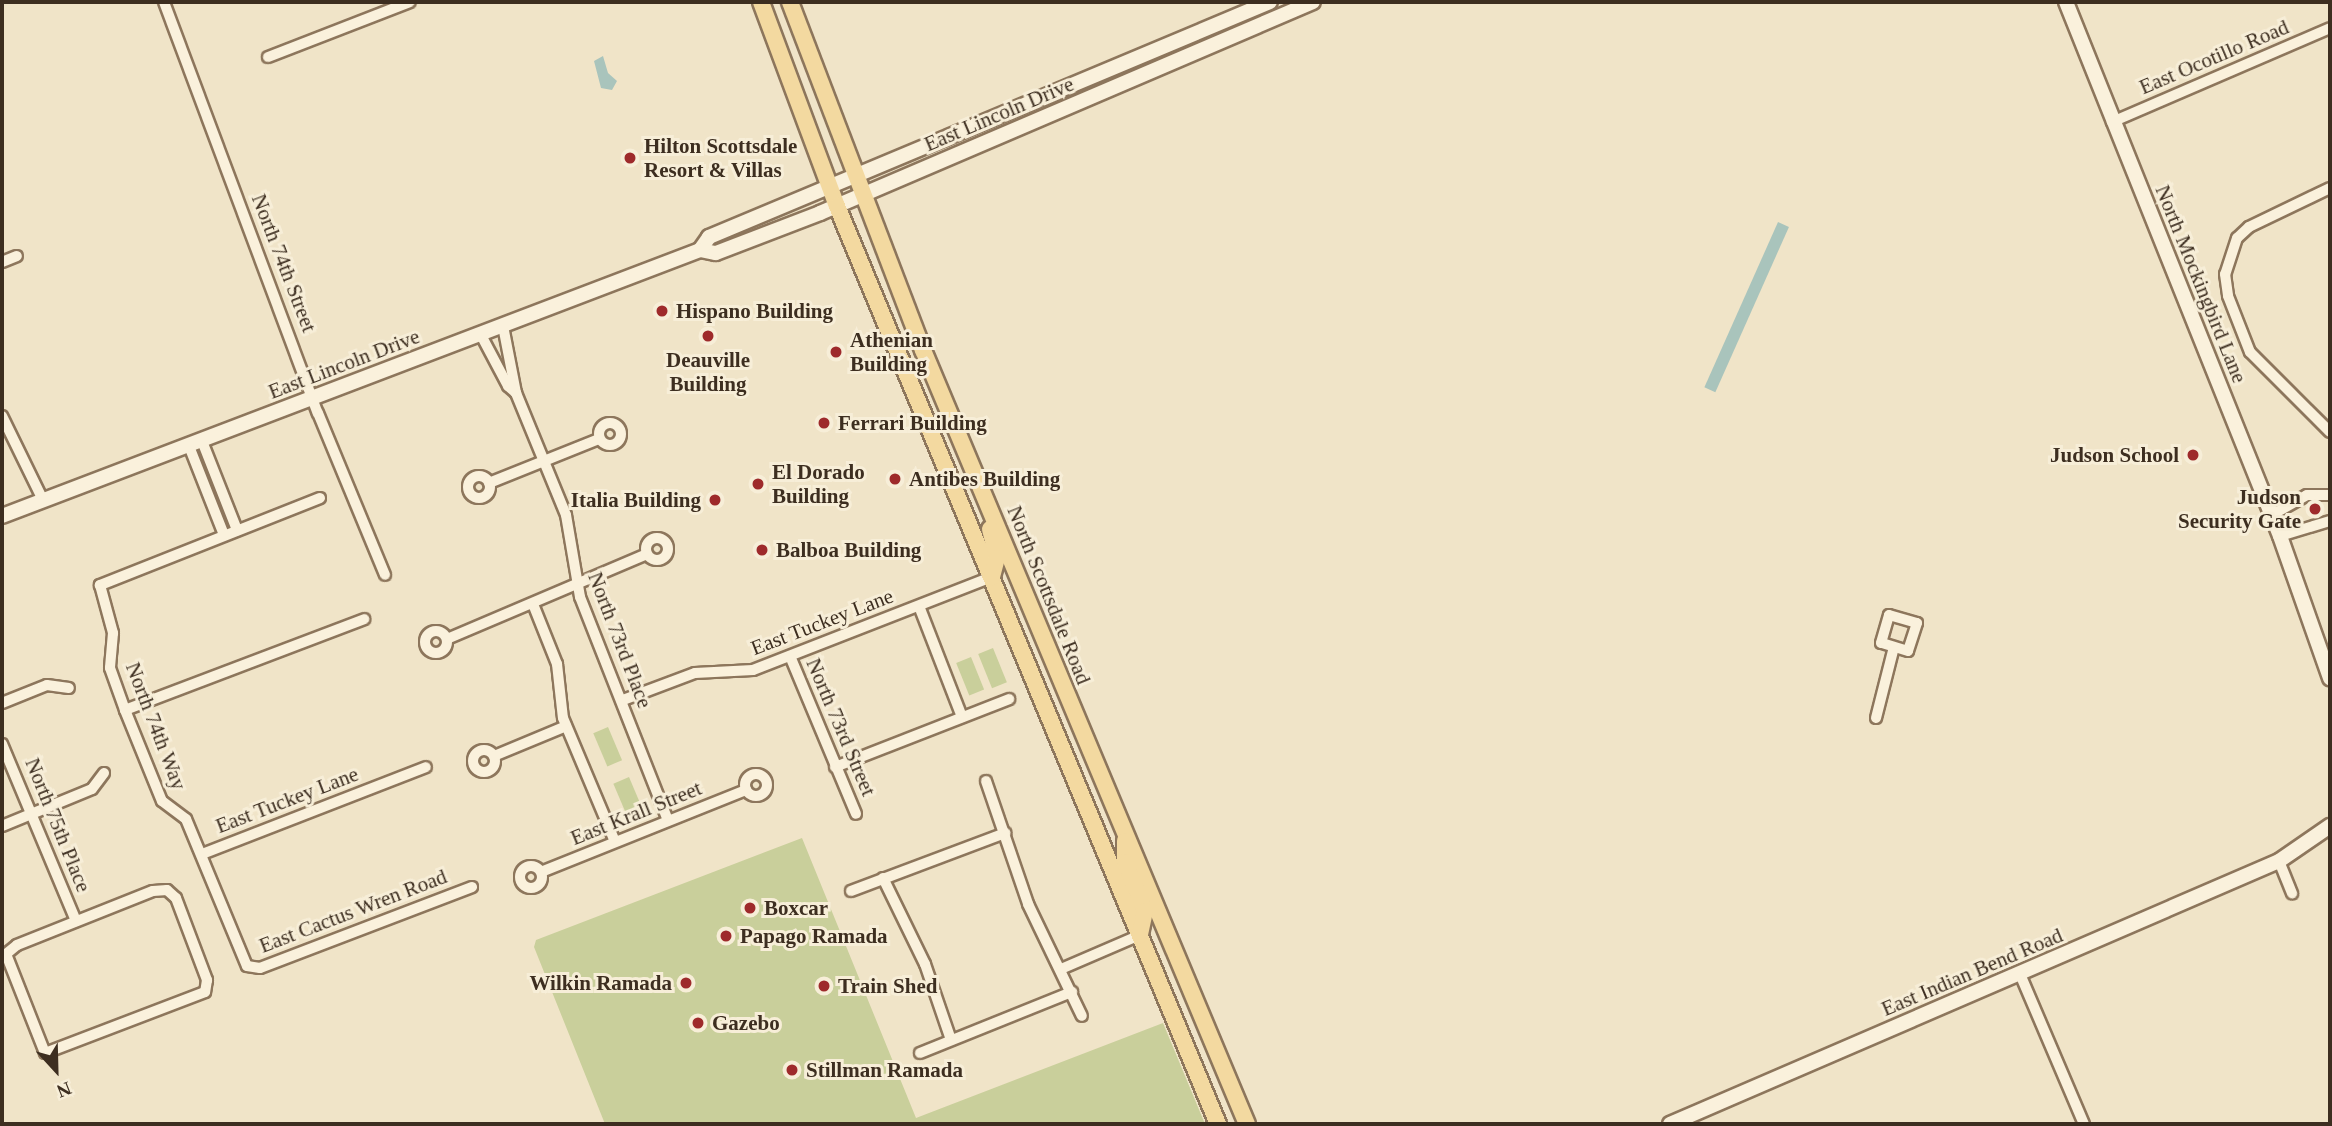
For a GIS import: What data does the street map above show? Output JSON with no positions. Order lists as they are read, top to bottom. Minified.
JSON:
{"streets":{"main road":["East Lincoln Drive","North Mockingbird Lane","North Scottsdale Road","East Indian Bend Road"],"street":["East Ocotillo Road","North 74th Street","East Tuckey Lane","North 73rd Place","North 74th Way","North 73rd Street","East Krall Street","North 75th Place","East Cactus Wren Road"]},"crossings":[["East Ocotillo Road","North Mockingbird Lane"],["East Lincoln Drive","North 74th Street"],["East Lincoln Drive","North Scottsdale Road"],["East Lincoln Drive","North 73rd Place"],["East Tuckey Lane","North 73rd Place"],["East Tuckey Lane","North 74th Way"],["East Tuckey Lane","North 73rd Street"],["North 73rd Place","East Krall Street"],["North 74th Way","East Cactus Wren Road"]],"places":["Hilton Scottsdale Resort & Villas","Hispano Building","Deauville Building","Athenian Building","Ferrari Building","Judson School","Antibes Building","El Dorado Building","Italia Building","Judson Security Gate","Balboa Building","Boxcar","Papago Ramada","Wilkin Ramada","Train Shed","Gazebo","Stillman Ramada"],"north":"bottom"}
